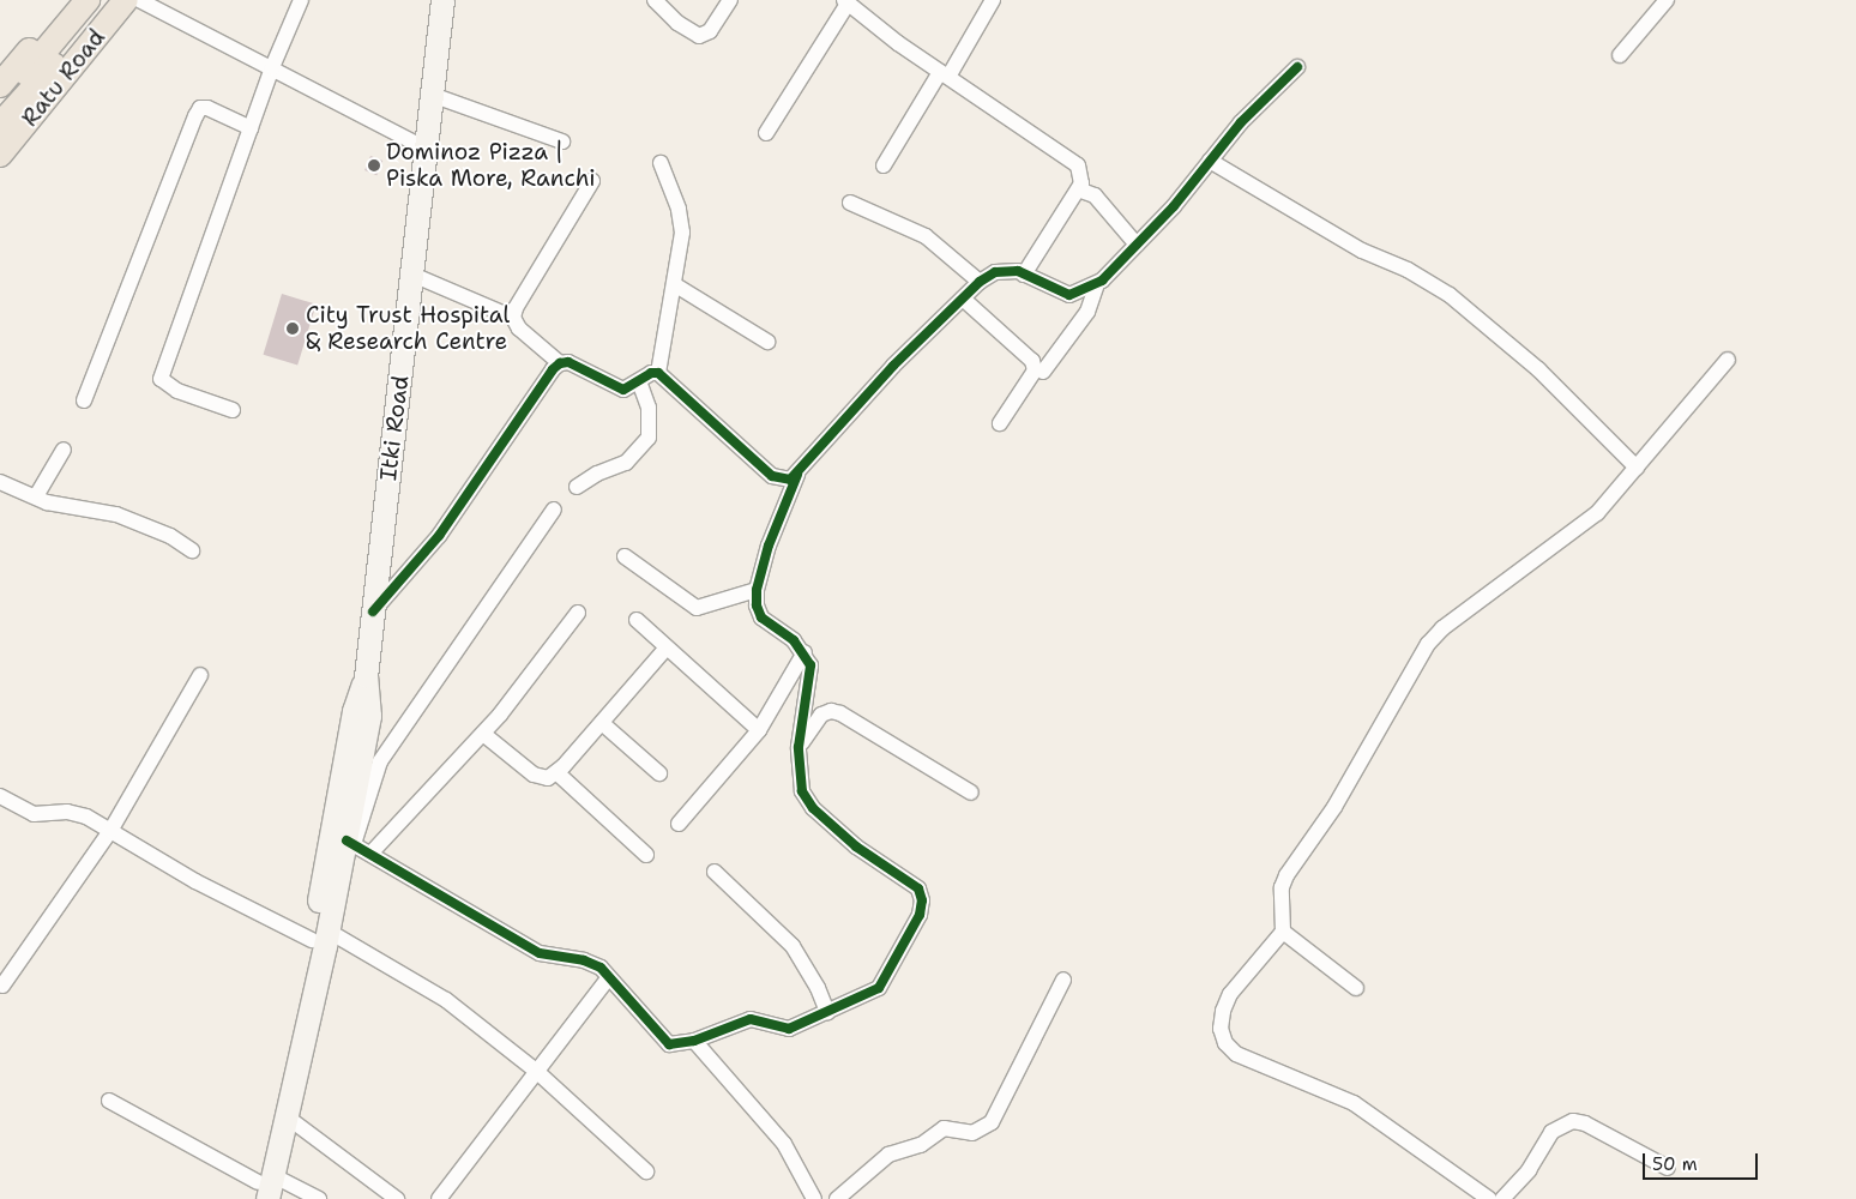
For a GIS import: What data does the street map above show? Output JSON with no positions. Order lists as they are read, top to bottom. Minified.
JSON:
{"streets":{"main road":["Ratu Road"],"street":["Itki Road"]},"places":["Dominoz Pizza | Piska More, Ranchi","City Trust Hospital & Research Centre"],"scale_bar":"50 m"}
